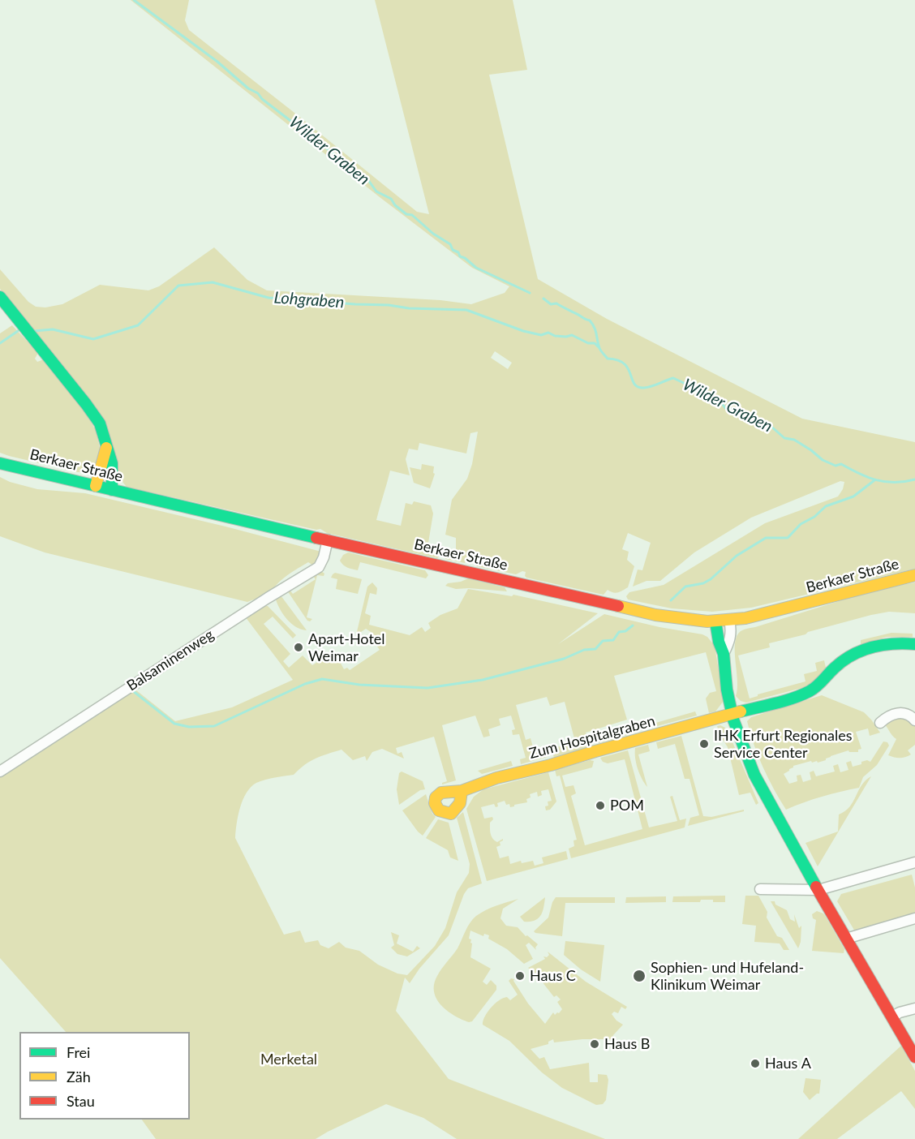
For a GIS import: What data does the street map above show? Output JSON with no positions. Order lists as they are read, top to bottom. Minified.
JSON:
{"streets":{"street":["Berkaer Straße","Balsaminenweg","Zum Hospitalgraben"]},"crossings":[["Berkaer Straße","Balsaminenweg"]],"water":["Wilder Graben","Lohgraben"],"parks":["Merketal"],"places":["Apart-Hotel Weimar","IHK Erfurt Regionales Service Center","POM","Haus C","Sophien- und Hufeland- Klinikum Weimar","Haus B","Haus A"],"legend":["Frei","Zäh","Stau"]}
